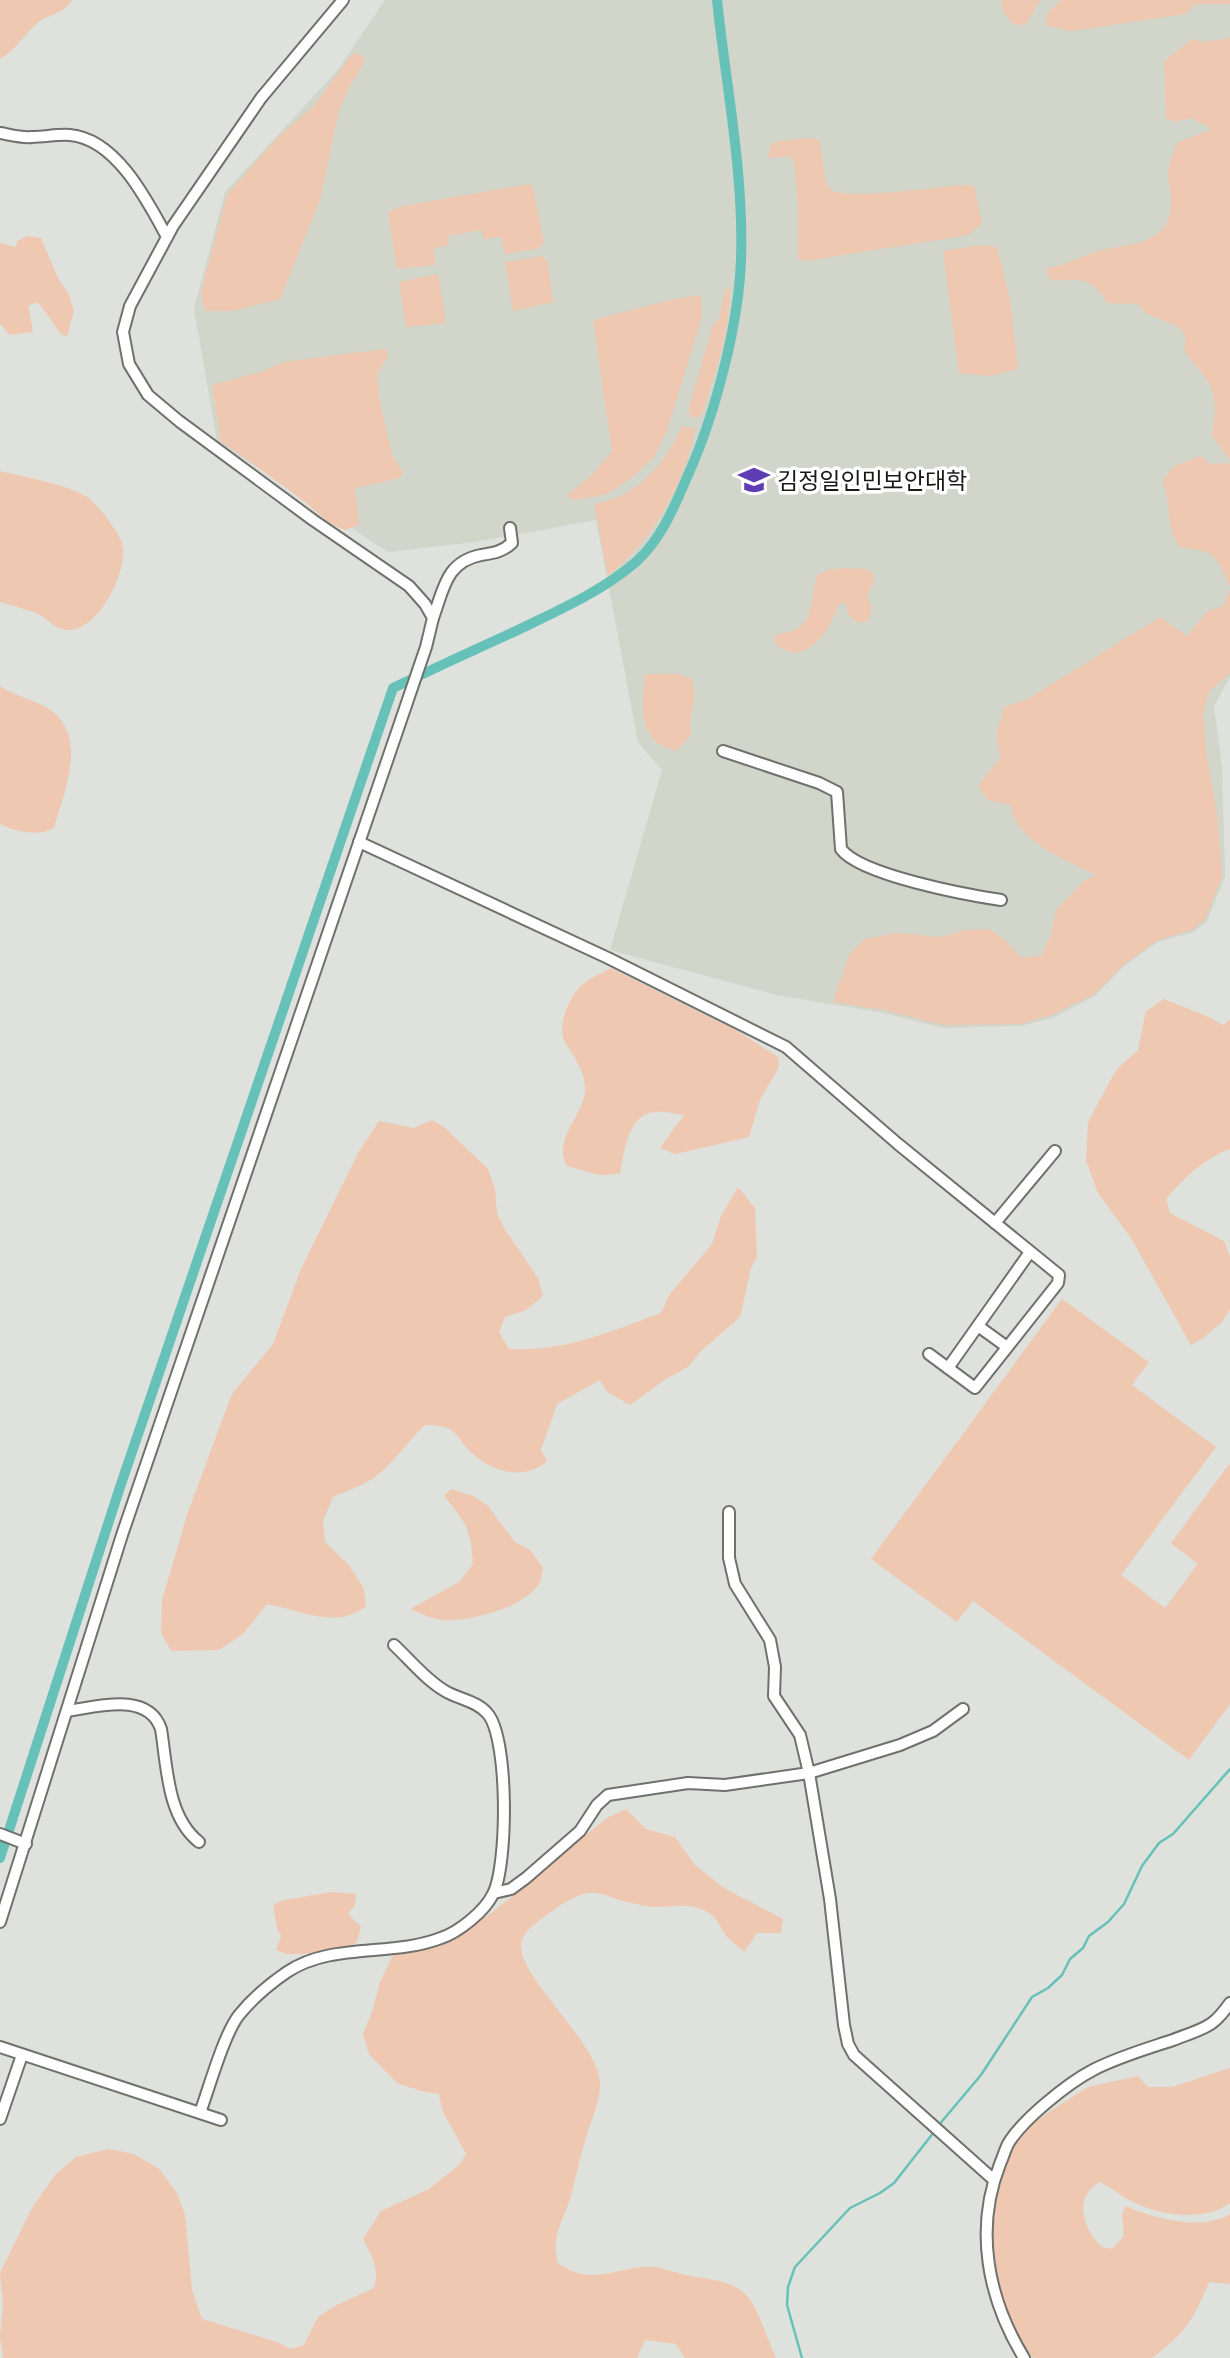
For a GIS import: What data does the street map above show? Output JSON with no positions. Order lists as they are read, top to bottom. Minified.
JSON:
{"places":{"school or university":["김정일인민보안대학"]}}
